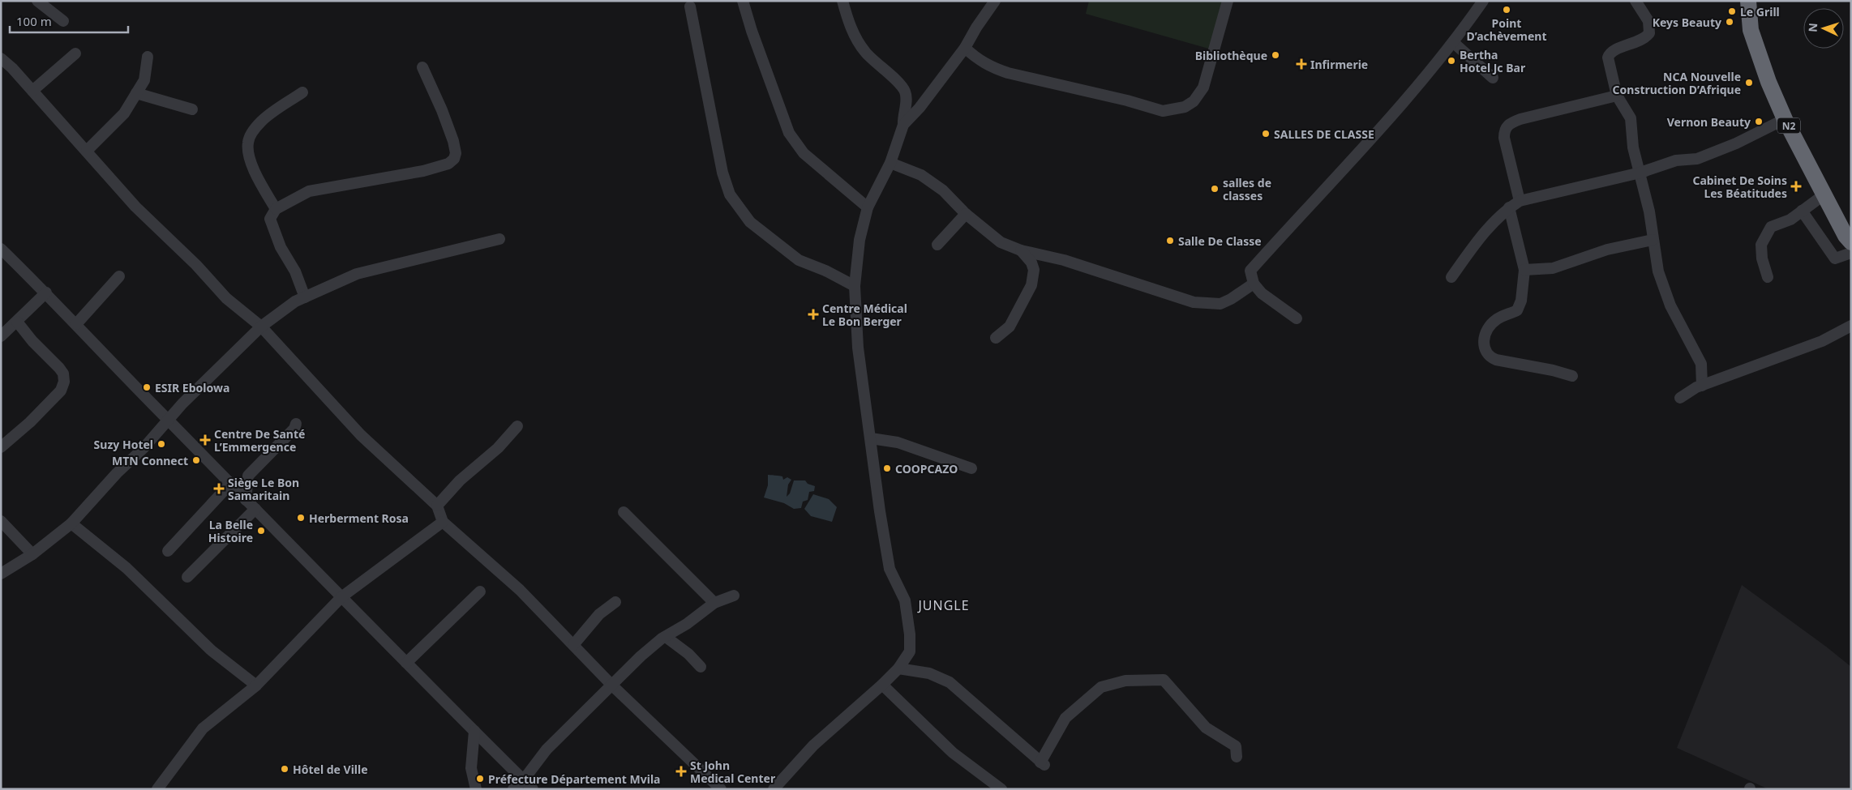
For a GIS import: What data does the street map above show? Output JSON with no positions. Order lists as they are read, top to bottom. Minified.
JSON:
{"streets":{"highway":["N2"]},"districts":["JUNGLE"],"places":{"other":["Point D’achèvement","Le Grill","Keys Beauty","Bibliothèque","Bertha Hotel Jc Bar","NCA Nouvelle Construction D’Afrique","Vernon Beauty","SALLES DE CLASSE","salles de classes","Salle De Classe","ESIR Ebolowa","Suzy Hotel","MTN Connect","COOPCAZO","Herberment Rosa","La Belle Histoire","Hôtel de Ville","Préfecture Département Mvila"],"health":["Infirmerie","Cabinet De Soins Les Béatitudes","Centre Médical Le Bon Berger","Centre De Santé L’Emmergence","Siège Le Bon Samaritain","St John Medical Center"]},"scale_bar":"100 m","north":"left"}
